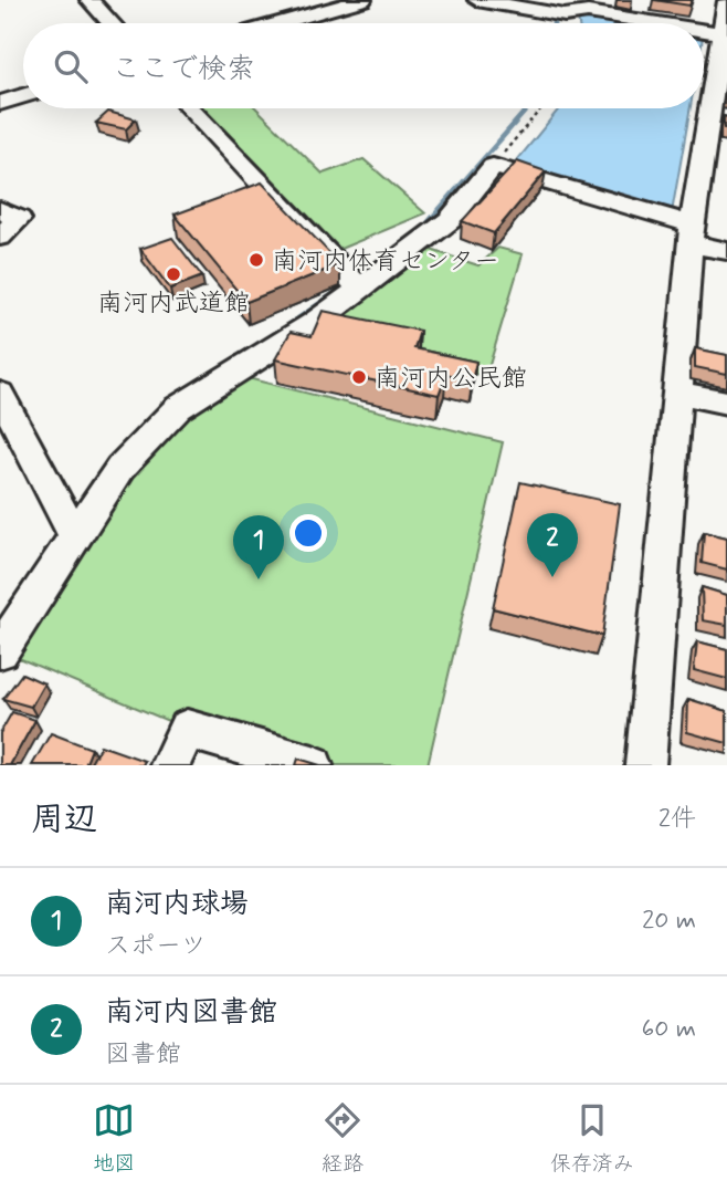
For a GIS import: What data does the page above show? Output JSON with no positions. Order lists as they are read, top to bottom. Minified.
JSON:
{"places":["南河内体育センター","南河内武道館","南河内公民館"],"page":{"search":"ここで検索","pins":["2","1"],"heading":["周辺","2件"],"list":[{"mark":"1","name":"南河内球場","note":"スポーツ","value":"20 m"},{"mark":"2","name":"南河内図書館","note":"図書館","value":"60 m"}],"nav":["地図","経路","保存済み"]}}
